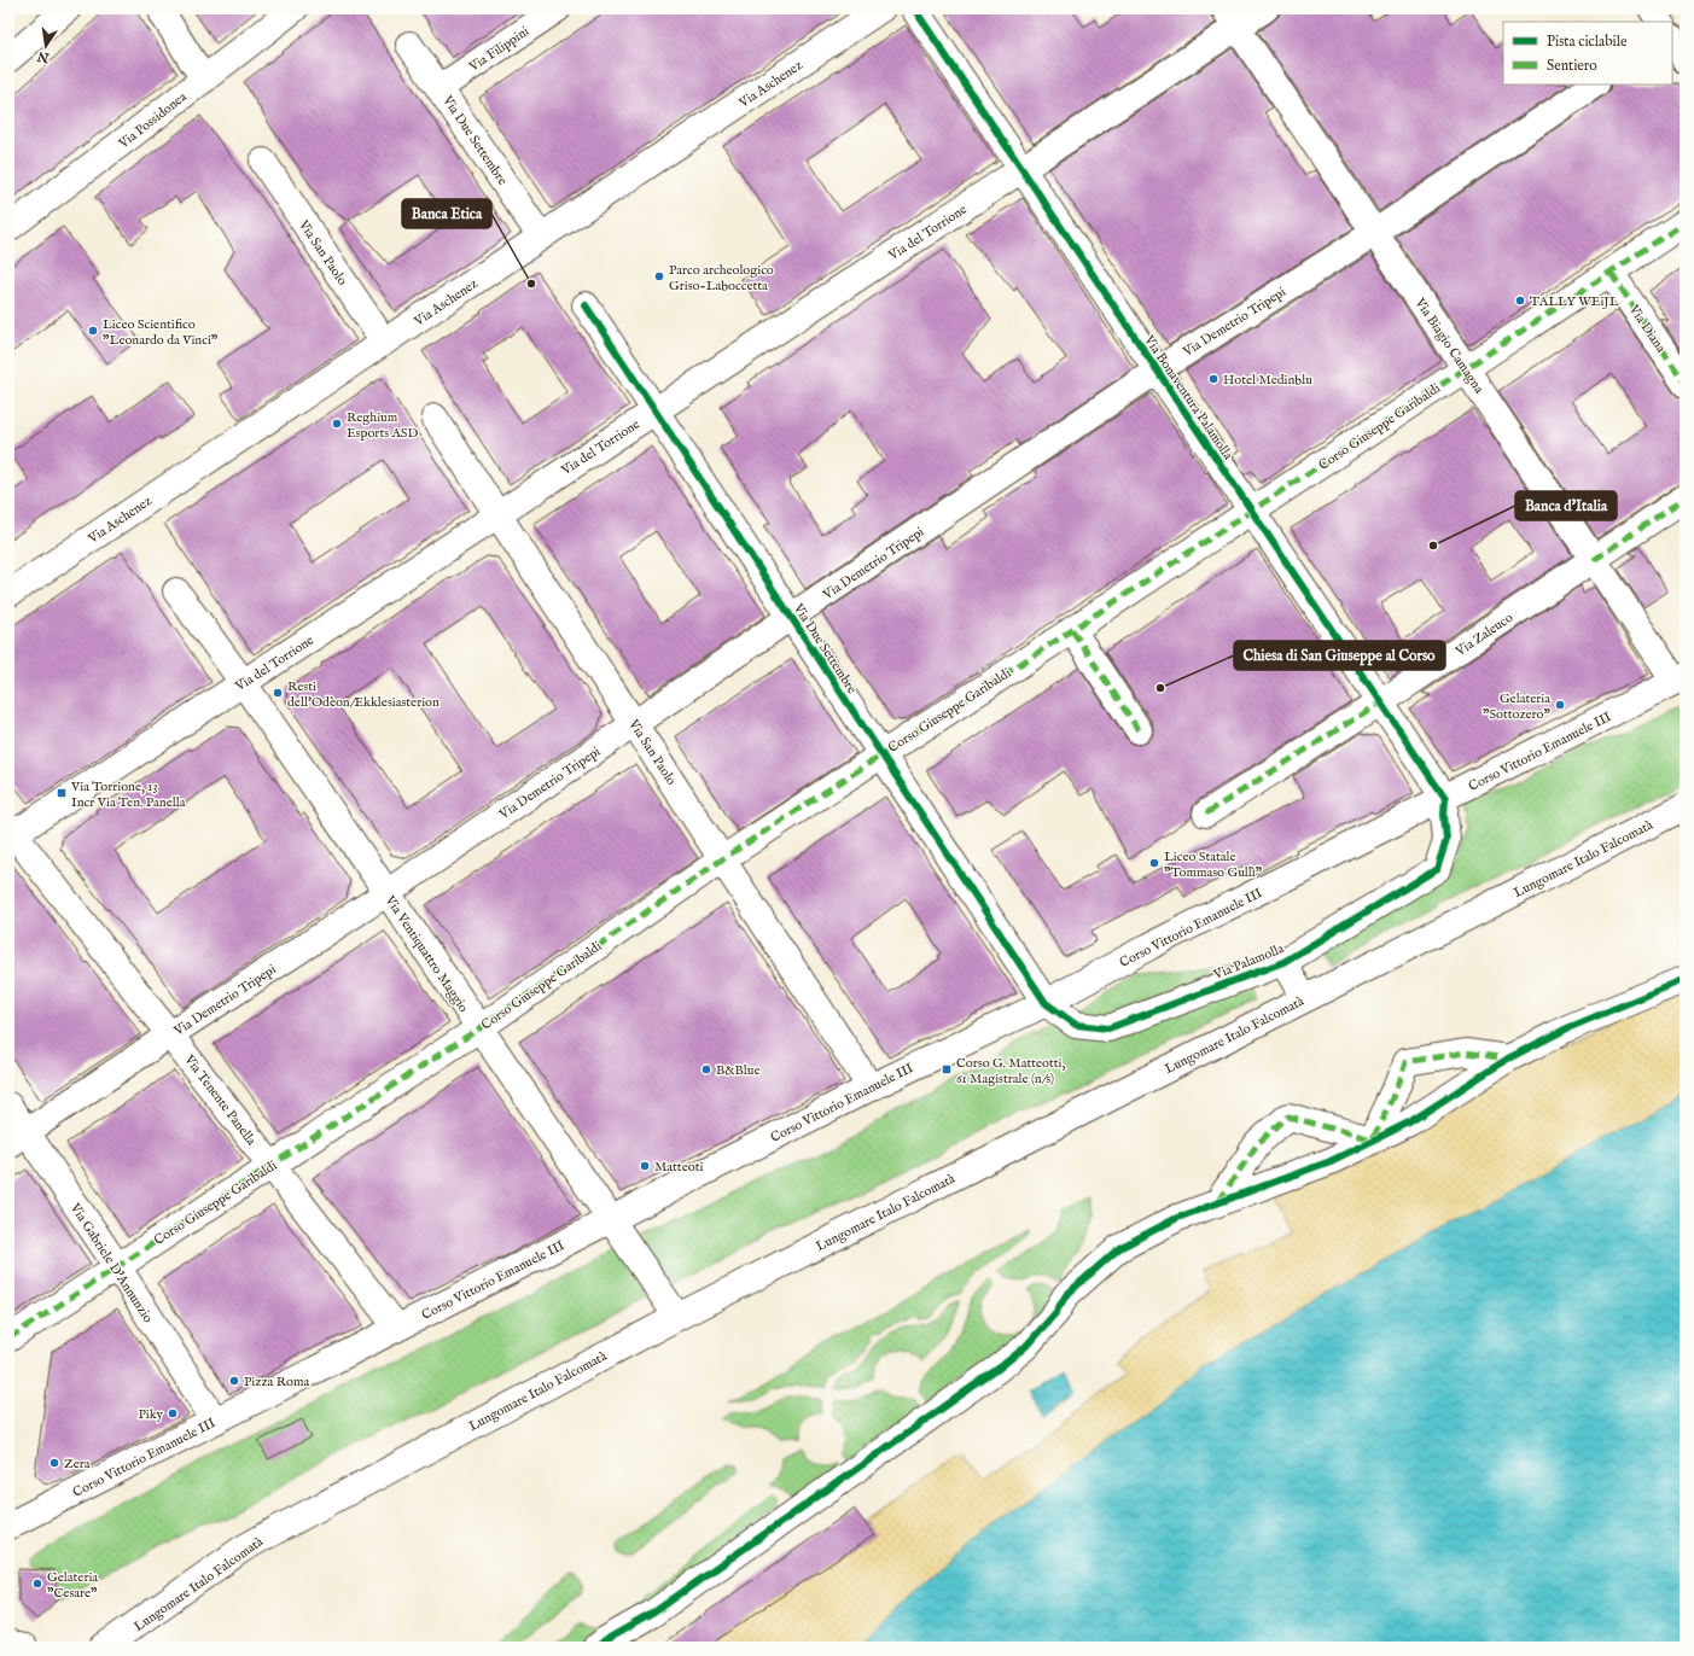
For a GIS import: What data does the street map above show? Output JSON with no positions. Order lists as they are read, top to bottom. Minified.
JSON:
{"streets":{"street":["Via Filippini","Via Aschenez","Via Possidonea","Via Due Settembre","Via del Torrione","Via San Paolo","Via Demetrio Tripepi","Via Diana","Via Biagio Camagna","Via Bonaventura Palamolla","Corso Giuseppe Garibaldi","Via Zaleuco","Corso Vittorio Emanuele III","Lungomare Italo Falcomatà","Via Ventiquattro Maggio","Via Palamolla","Via Tenente Panella","Via Gabriele D'Annunzio"]},"crossings":[["Via Filippini","Via Due Settembre"],["Via Aschenez","Via Due Settembre"],["Via Aschenez","Via San Paolo"],["Via Due Settembre","Via del Torrione"],["Via Due Settembre","Via Demetrio Tripepi"],["Via Due Settembre","Corso Giuseppe Garibaldi"],["Via Due Settembre","Corso Vittorio Emanuele III"],["Via Due Settembre","Via Palamolla"],["Via del Torrione","Via San Paolo"],["Via del Torrione","Via Biagio Camagna"],["Via del Torrione","Via Bonaventura Palamolla"],["Via del Torrione","Via Ventiquattro Maggio"],["Via del Torrione","Via Tenente Panella"],["Via San Paolo","Via Demetrio Tripepi"],["Via San Paolo","Corso Giuseppe Garibaldi"],["Via San Paolo","Corso Vittorio Emanuele III"],["Via Demetrio Tripepi","Via Biagio Camagna"],["Via Demetrio Tripepi","Via Bonaventura Palamolla"],["Via Demetrio Tripepi","Via Ventiquattro Maggio"],["Via Demetrio Tripepi","Via Tenente Panella"],["Via Demetrio Tripepi","Via Gabriele D'Annunzio"],["Via Diana","Corso Giuseppe Garibaldi"],["Via Biagio Camagna","Corso Giuseppe Garibaldi"],["Via Biagio Camagna","Via Zaleuco"],["Via Biagio Camagna","Corso Vittorio Emanuele III"],["Via Bonaventura Palamolla","Corso Giuseppe Garibaldi"],["Via Bonaventura Palamolla","Via Zaleuco"],["Via Bonaventura Palamolla","Corso Vittorio Emanuele III"],["Via Bonaventura Palamolla","Via Palamolla"],["Corso Giuseppe Garibaldi","Via Ventiquattro Maggio"],["Corso Giuseppe Garibaldi","Via Tenente Panella"],["Corso Giuseppe Garibaldi","Via Gabriele D'Annunzio"],["Corso Vittorio Emanuele III","Via Ventiquattro Maggio"],["Corso Vittorio Emanuele III","Via Palamolla"],["Corso Vittorio Emanuele III","Via Tenente Panella"],["Corso Vittorio Emanuele III","Via Gabriele D'Annunzio"],["Lungomare Italo Falcomatà","Via Ventiquattro Maggio"]],"places":{"other":["Parco archeologico Griso-Laboccetta","Banca Etica","TALLY WEiJL","Liceo Scientifico \"Leonardo da Vinci\"","Hotel Medinblu","Reghium Esports ASD","Banca d'Italia","Chiesa di San Giuseppe al Corso","Resti dell'Odèon/Ekklesiasterion","Gelateria \"Sottozero\"","Liceo Statale \"Tommaso Gullì\"","B&Blue","Matteoti","Pizza Roma","Piky","Zera","Gelateria \"Cesare\""],"transit":["Via Torrione, 13 Incr Via Ten. Panella","Corso G. Matteotti, 61 Magistrale (n/s)"]},"legend":["Pista ciclabile","Sentiero"],"north":"bottom"}
